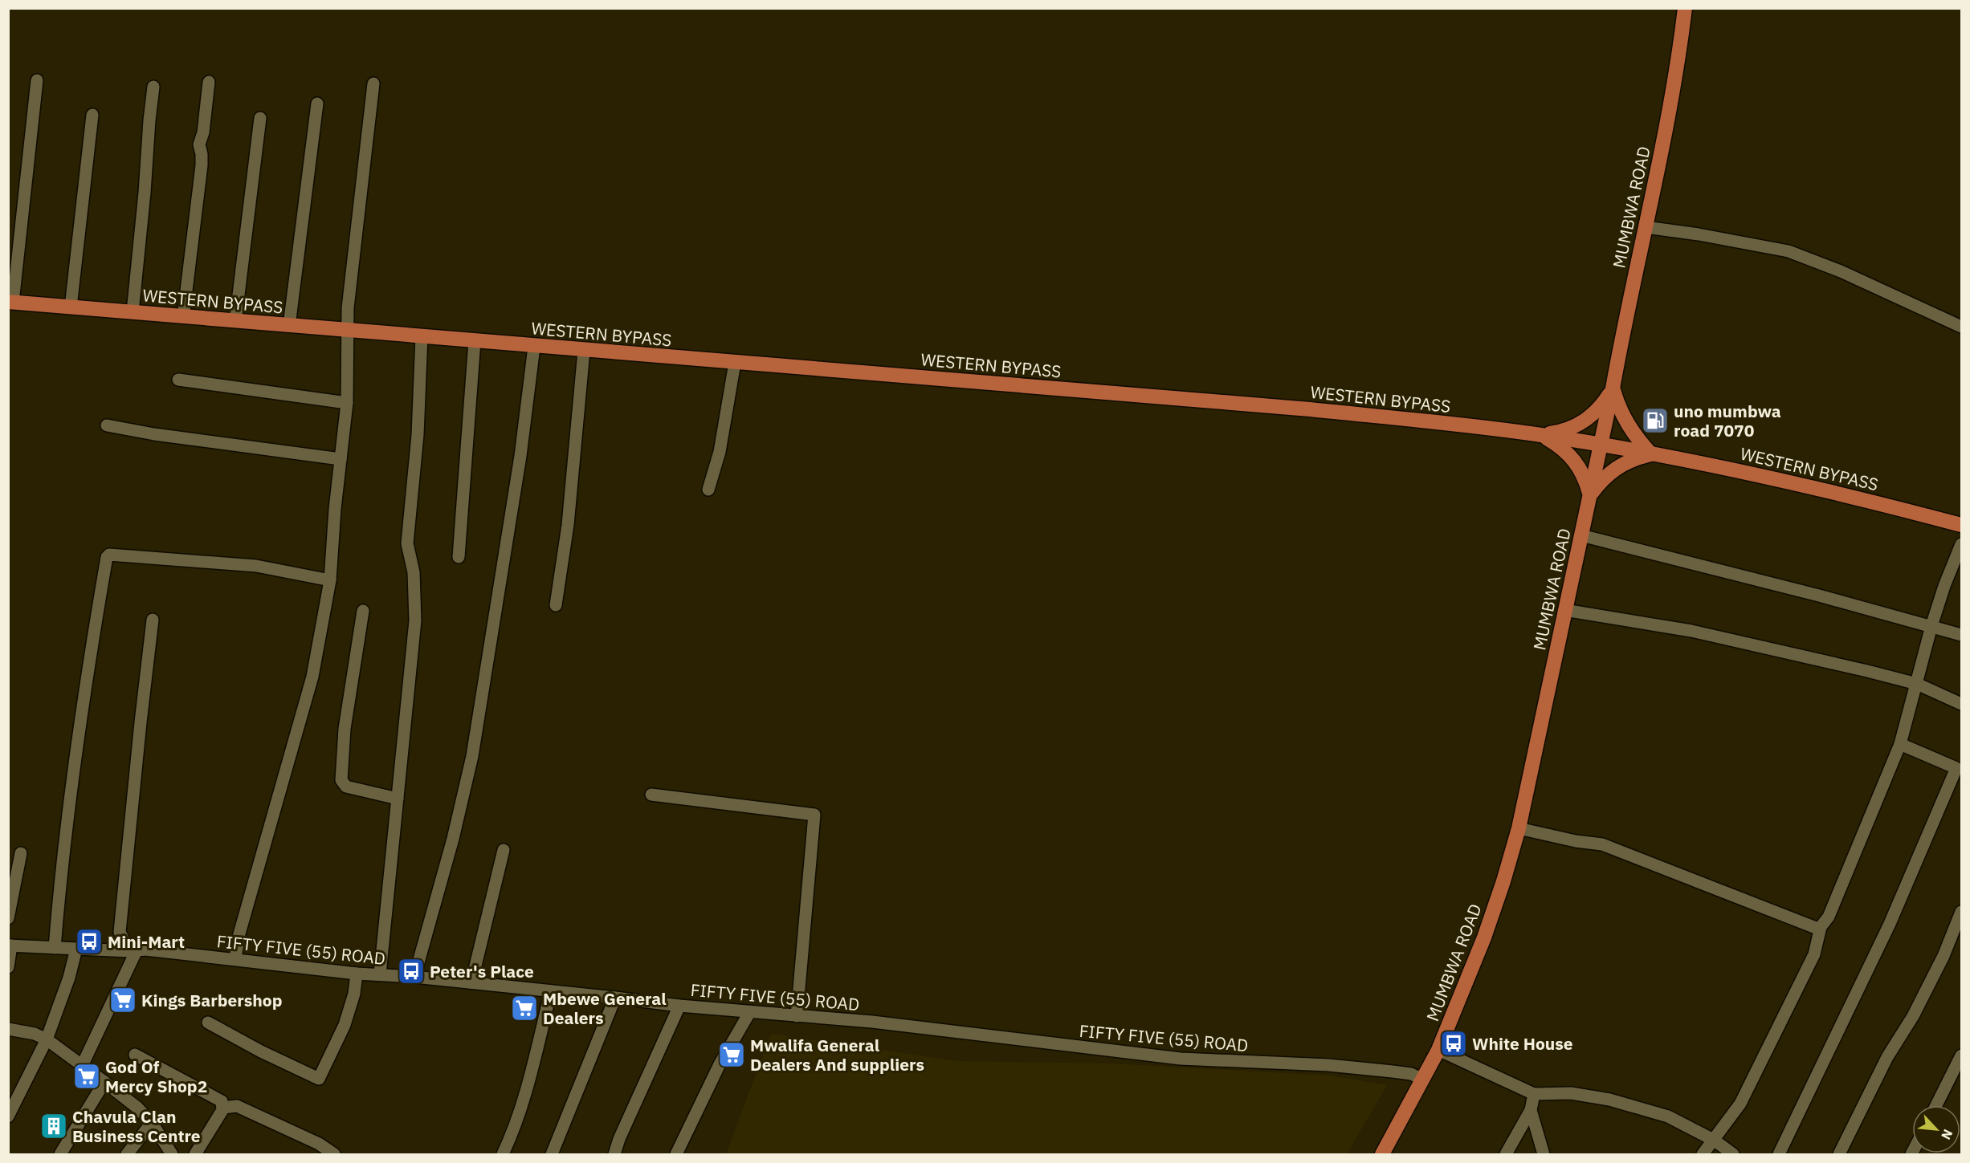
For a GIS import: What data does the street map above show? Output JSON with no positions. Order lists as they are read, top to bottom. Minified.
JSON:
{"streets":{"main road":["MUMBWA ROAD","WESTERN BYPASS"],"street":["FIFTY FIVE (55) ROAD"]},"crossings":[["MUMBWA ROAD","WESTERN BYPASS"],["MUMBWA ROAD","FIFTY FIVE (55) ROAD"]],"places":{"fuel station":["uno mumbwa road 7070"],"bus stop":["Mini-Mart","Peter's Place","White House"],"supermarket":["Kings Barbershop","Mbewe General Dealers","Mwalifa General Dealers And suppliers","God Of Mercy Shop2"],"building":["Chavula Clan Business Centre"]},"north":"bottom right"}
